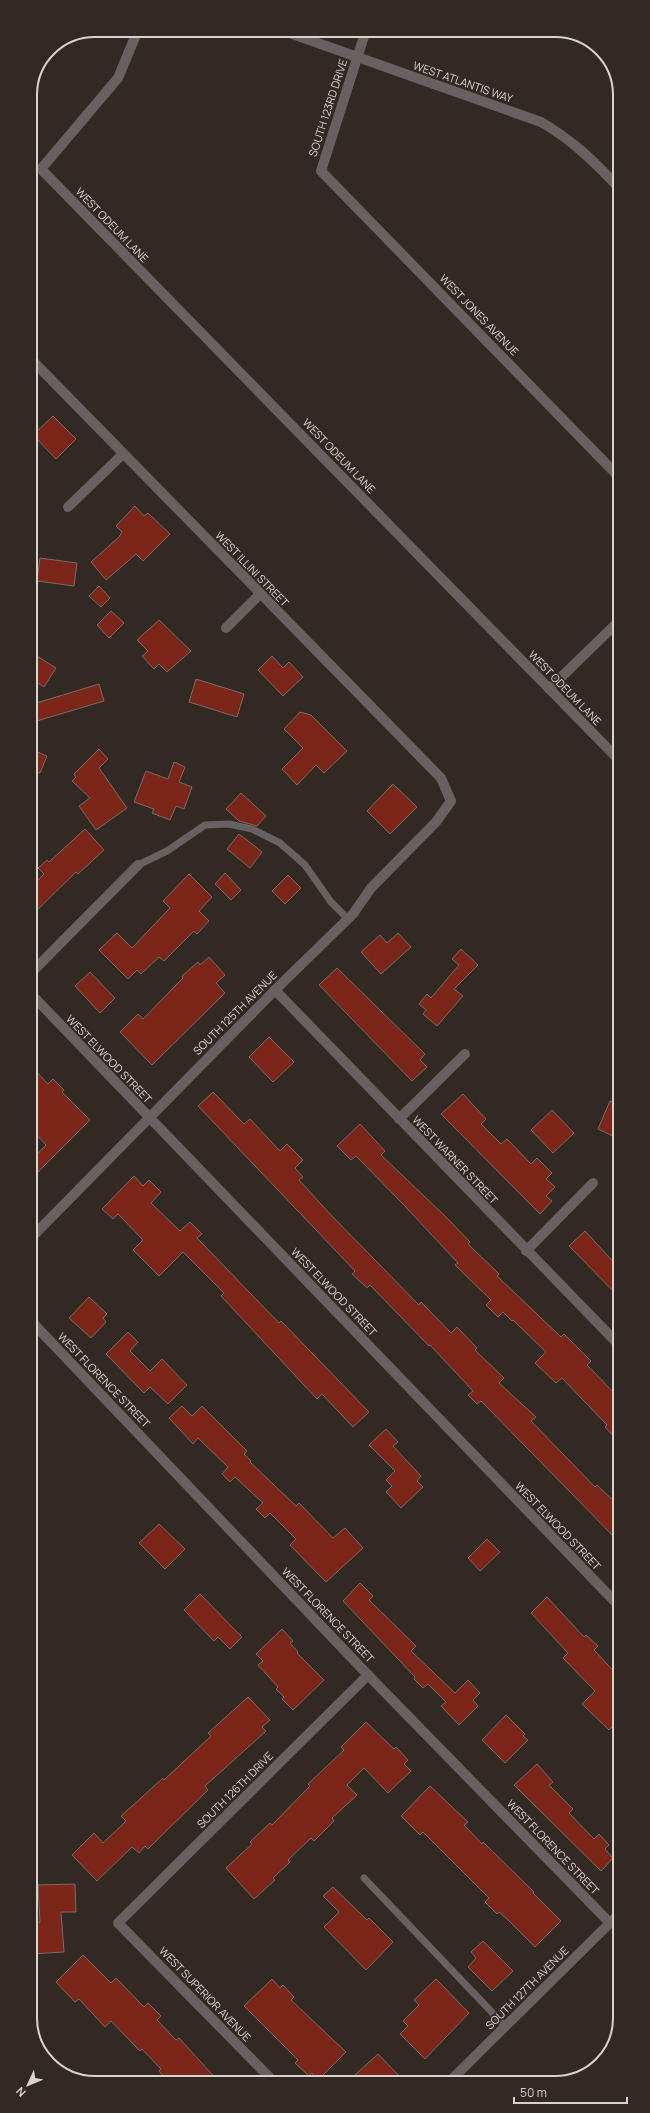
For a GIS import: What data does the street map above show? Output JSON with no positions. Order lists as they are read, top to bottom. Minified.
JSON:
{"streets":{"street":["WEST ATLANTIS WAY","SOUTH 123RD DRIVE","WEST ODEUM LANE","WEST JONES AVENUE","WEST ILLINI STREET","SOUTH 125TH AVENUE","WEST ELWOOD STREET","WEST WARNER STREET","WEST FLORENCE STREET","SOUTH 126TH DRIVE","SOUTH 127TH AVENUE","WEST SUPERIOR AVENUE"]},"crossings":[["WEST ATLANTIS WAY","SOUTH 123RD DRIVE"],["SOUTH 123RD DRIVE","WEST JONES AVENUE"],["WEST ILLINI STREET","SOUTH 125TH AVENUE"],["SOUTH 125TH AVENUE","WEST ELWOOD STREET"],["SOUTH 125TH AVENUE","WEST WARNER STREET"],["WEST FLORENCE STREET","SOUTH 126TH DRIVE"],["WEST FLORENCE STREET","SOUTH 127TH AVENUE"],["SOUTH 126TH DRIVE","WEST SUPERIOR AVENUE"]],"scale_bar":"50 m","north":"bottom left"}
